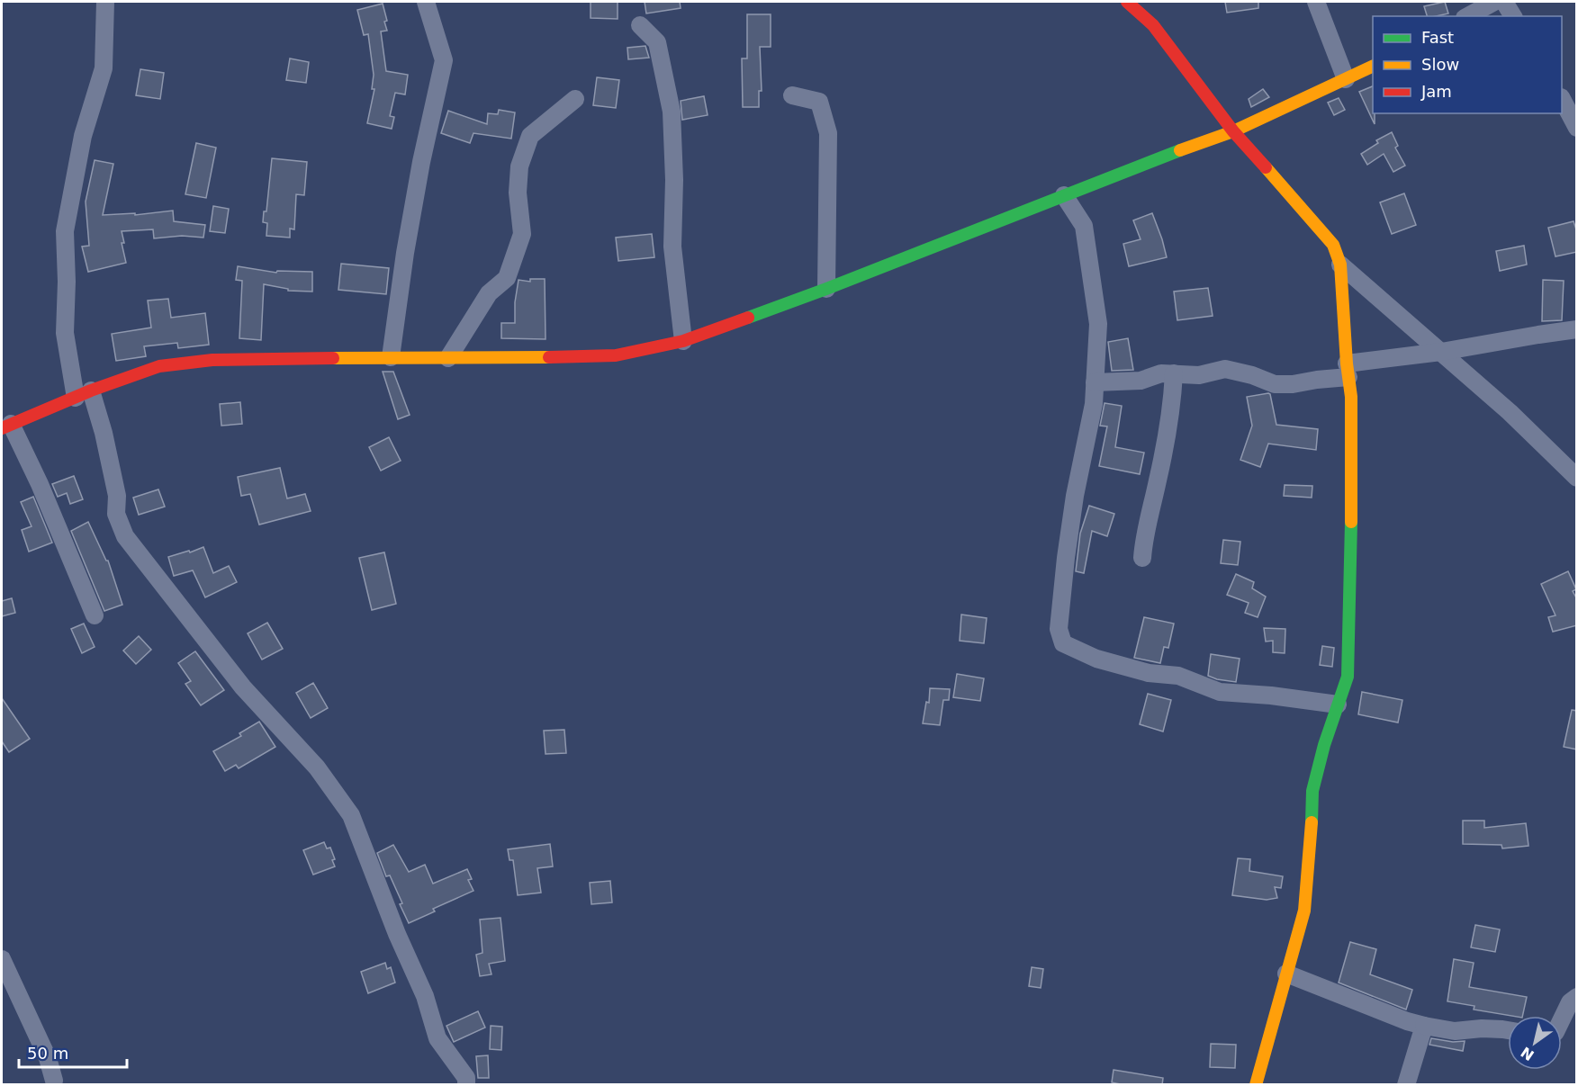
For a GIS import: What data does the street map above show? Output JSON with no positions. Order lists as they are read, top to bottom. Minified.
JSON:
{"legend":["Fast","Slow","Jam"],"scale_bar":"50 m","north":"bottom left"}
